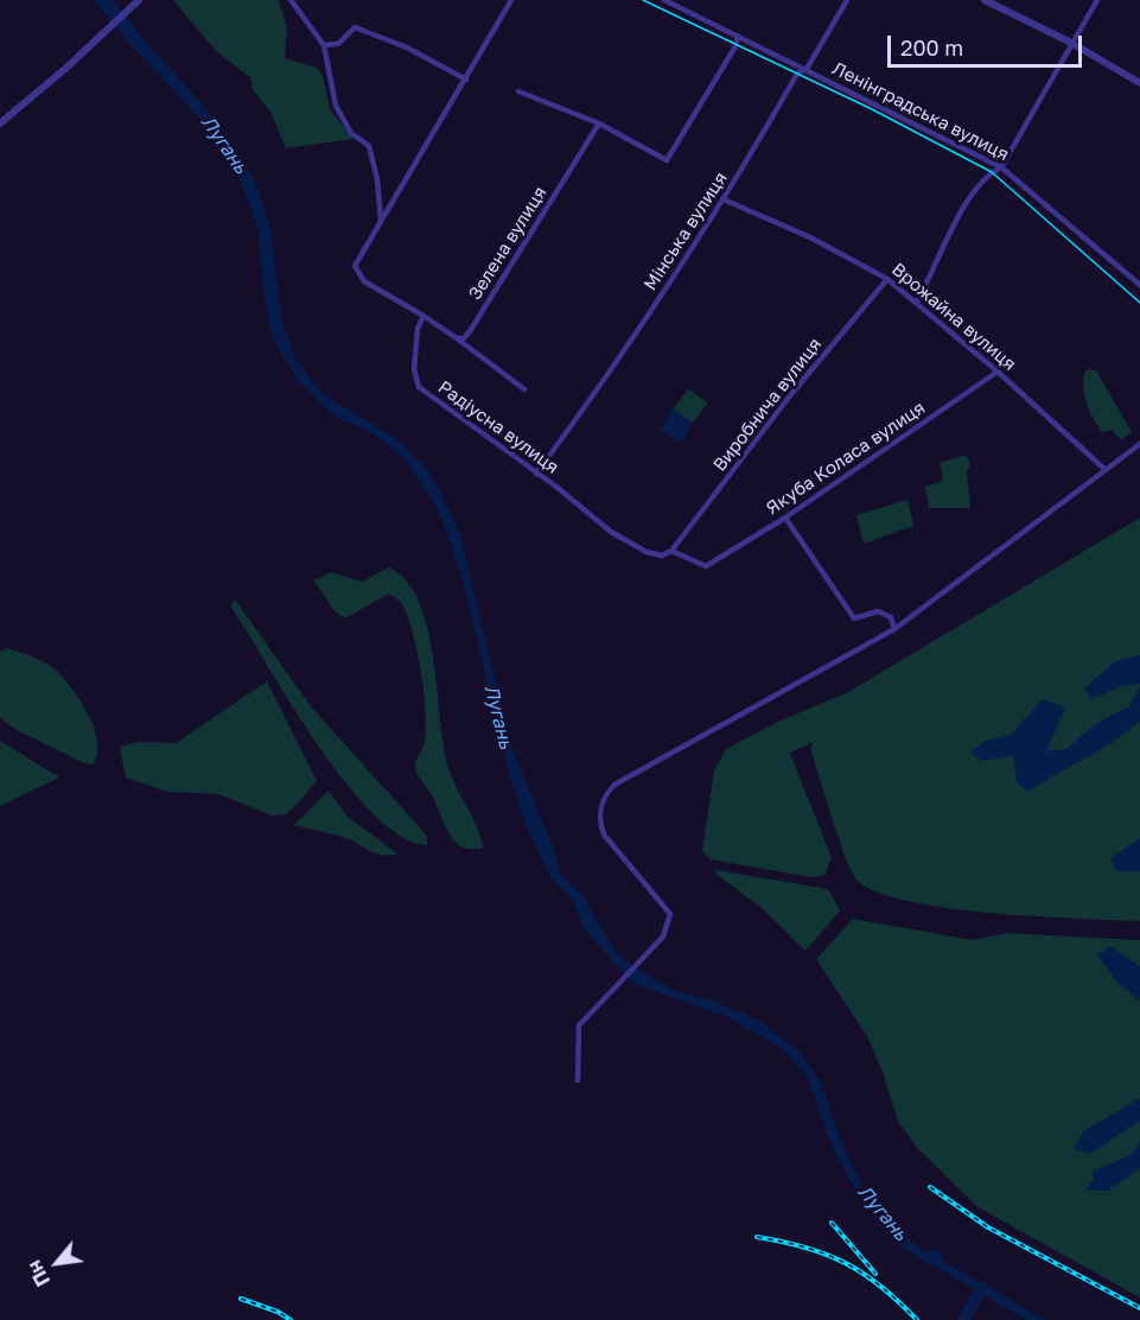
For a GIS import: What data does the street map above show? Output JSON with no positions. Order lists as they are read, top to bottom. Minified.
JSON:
{"streets":{"street":["Ленінградська вулиця","Мінська вулиця","Зелена вулиця","Врожайна вулиця","Виробнича вулиця","Радіусна вулиця","Якуба Коласа вулиця"]},"crossings":[["Ленінградська вулиця","Мінська вулиця"],["Мінська вулиця","Врожайна вулиця"],["Мінська вулиця","Радіусна вулиця"],["Врожайна вулиця","Виробнича вулиця"],["Врожайна вулиця","Якуба Коласа вулиця"],["Виробнича вулиця","Радіусна вулиця"],["Радіусна вулиця","Якуба Коласа вулиця"]],"water":["Лугань"],"scale_bar":"200 m","north":"bottom left"}
